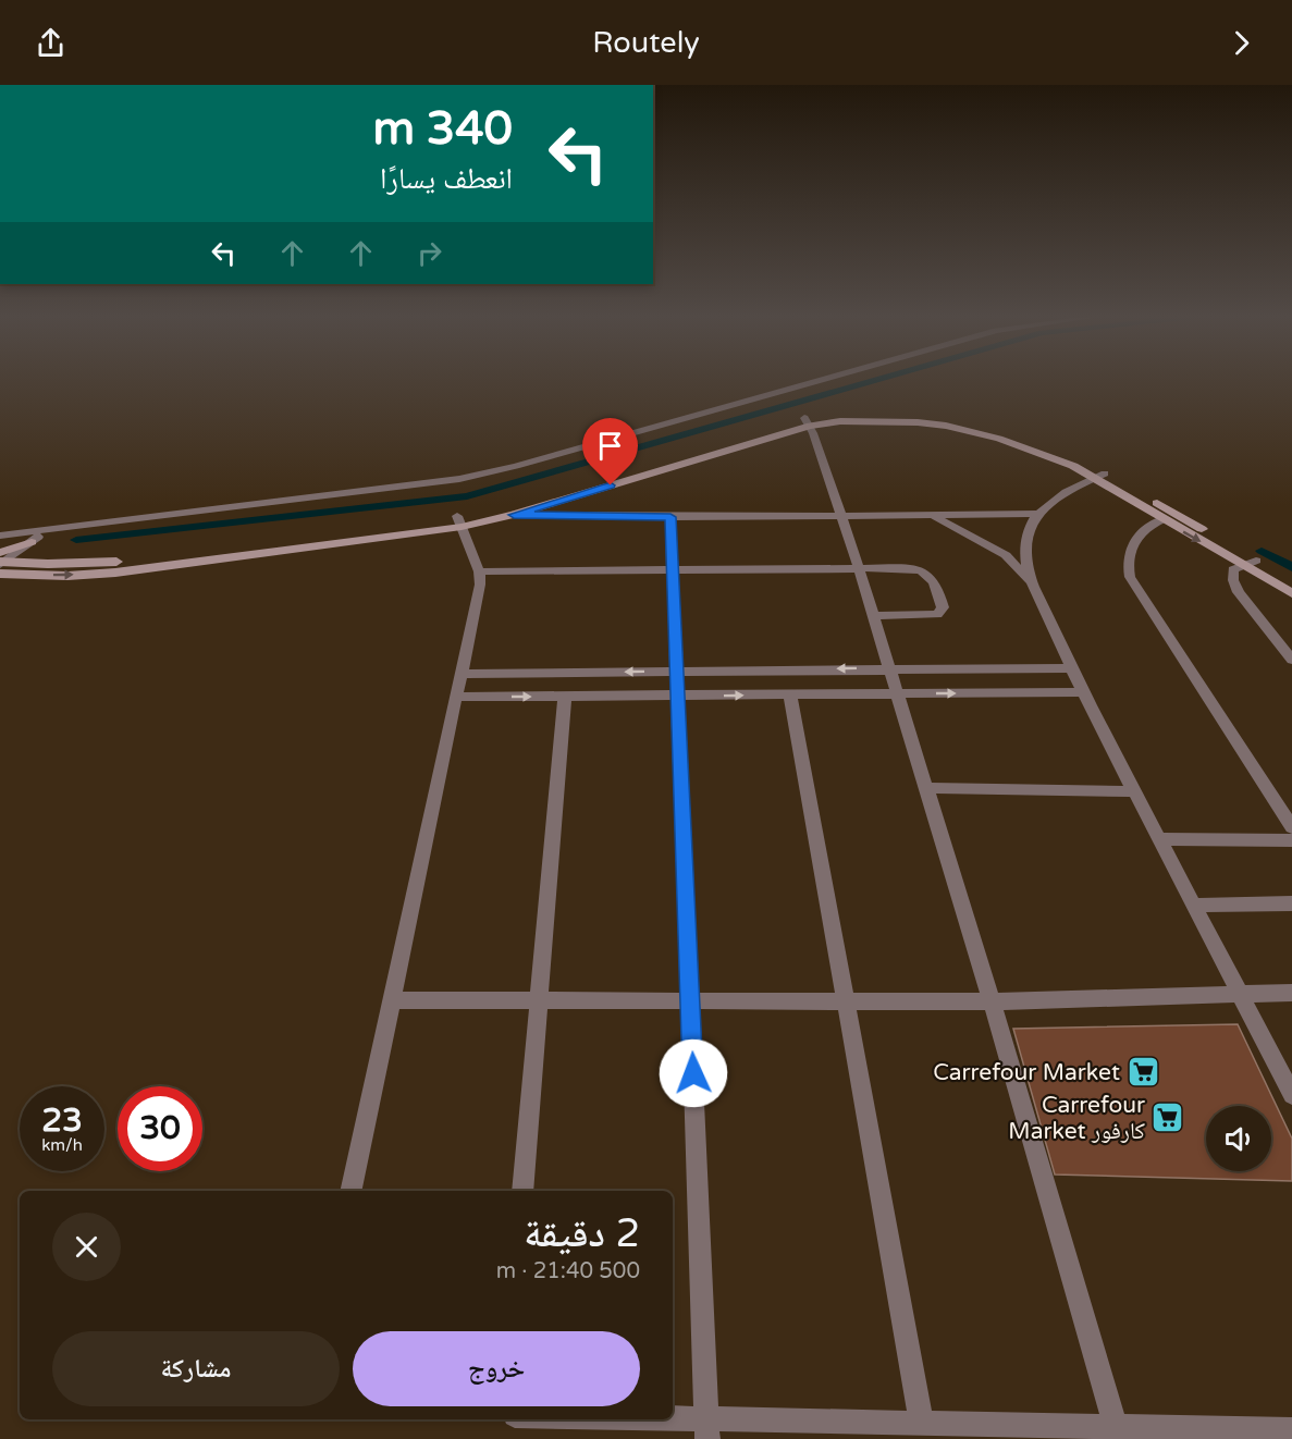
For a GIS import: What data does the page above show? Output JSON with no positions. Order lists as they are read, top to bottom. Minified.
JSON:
{"places":{"supermarket":["Carrefour Market","Carrefour Market كارفور"]},"page":{"header":"Routely","turn":["340 m","انعطف يسارًا"],"speed":"23 km/h","limit":"30","heading":["2 دقيقة","500 m · 21:40"],"buttons":["خروج","مشاركة"]}}
